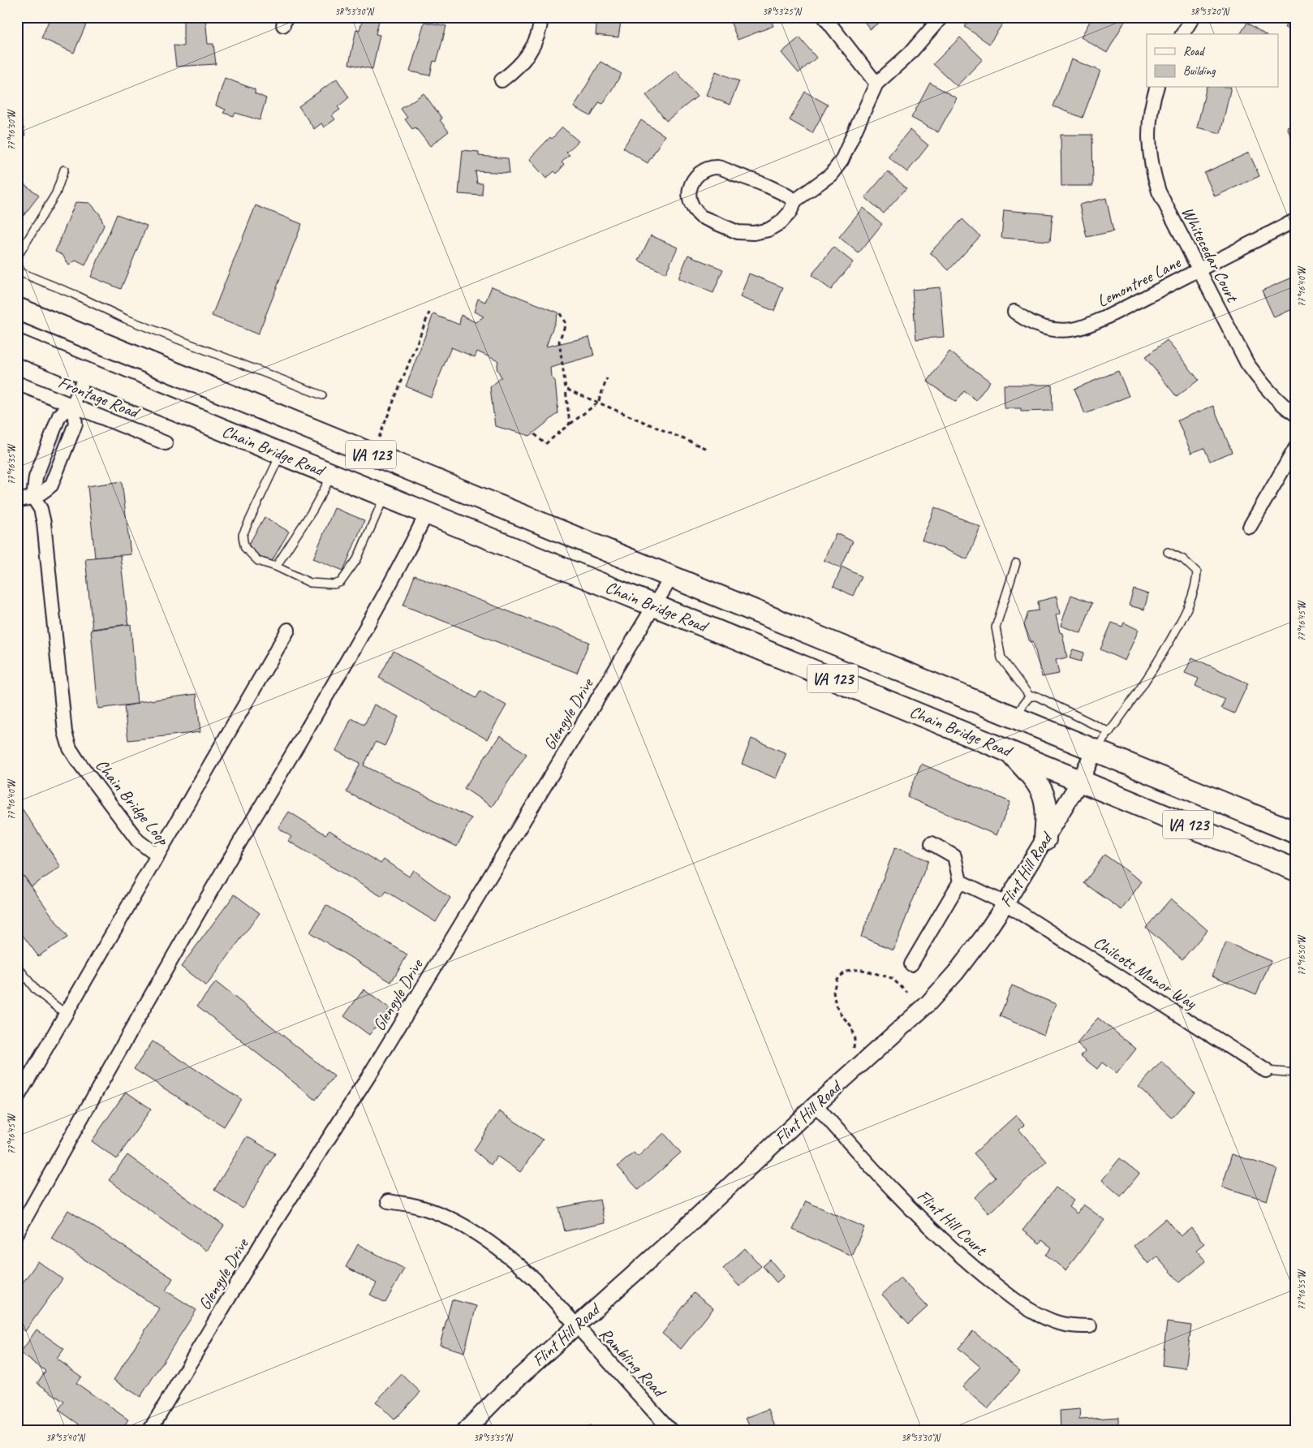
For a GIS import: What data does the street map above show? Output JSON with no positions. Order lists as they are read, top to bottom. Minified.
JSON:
{"streets":{"main road":["Chain Bridge Road","VA 123"],"street":["Whitecedar Court","Lemontree Lane","Frontage Road","Glengyle Drive","Chain Bridge Loop","Flint Hill Road","Chilcott Manor Way","Flint Hill Court","Rambling Road"]},"crossings":[["Whitecedar Court","Lemontree Lane"],["Chain Bridge Road","Glengyle Drive"],["Chain Bridge Road","Flint Hill Road"],["Flint Hill Road","Chilcott Manor Way"],["Flint Hill Road","Flint Hill Court"],["Flint Hill Road","Rambling Road"]],"legend":["Road","Building"],"coordinates":["38°53'30\"N","38°53'25\"N","38°53'20\"N","77°16'30\"W","77°16'40\"W","77°16'35\"W","77°16'45\"W","77°16'50\"W","77°16'55\"W","38°53'40\"N","38°53'35\"N"]}
